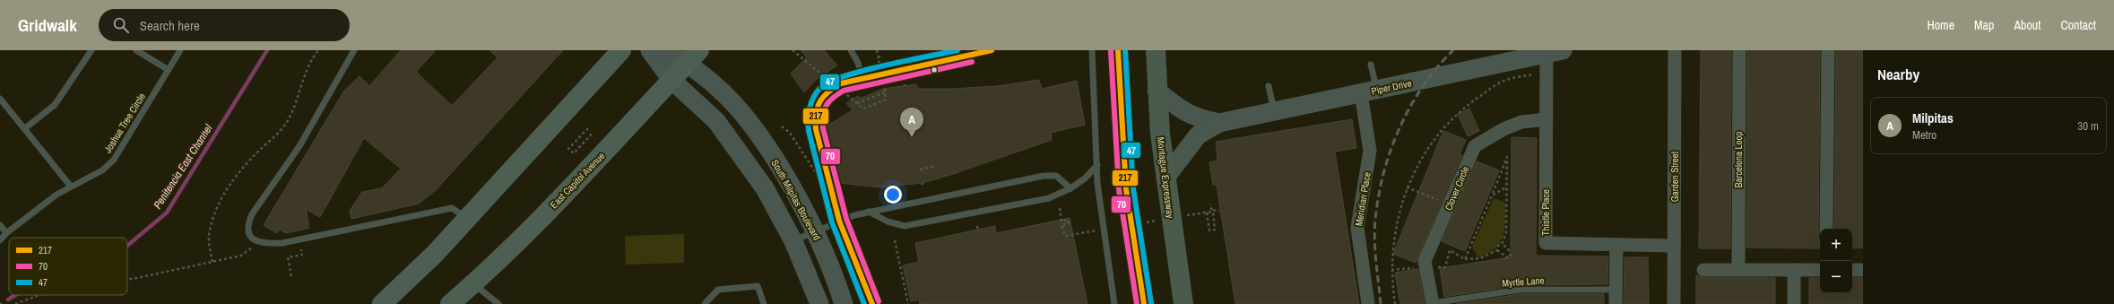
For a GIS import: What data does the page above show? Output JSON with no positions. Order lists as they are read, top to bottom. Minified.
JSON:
{"streets":{"highway":["Montague Expressway"],"main road":["East Capitol Avenue"],"street":["Piper Drive","Barcelona Loop","Garden Street","Clover Circle","Meridian Place","South Milpitas Boulevard","Thistle Place"],"lane":["Joshua Tree Circle","Myrtle Lane"]},"crossings":[["Piper Drive","Montague Expressway"],["Piper Drive","Meridian Place"],["Piper Drive","Thistle Place"],["Garden Street","Thistle Place"],["East Capitol Avenue","South Milpitas Boulevard"],["Clover Circle","Thistle Place"],["Clover Circle","Myrtle Lane"]],"water":["Penitencia East Channel"],"lines":["transit line 217","transit line 70","transit line 47"],"legend":["217","70","47"],"page":{"header":"Gridwalk","search":"Search here","nav":["Home","Map","About","Contact"],"heading":"Nearby","list":[{"mark":"A","name":"Milpitas","note":"Metro","value":"30 m"}],"pins":"A","map_buttons":["+","−"]}}
